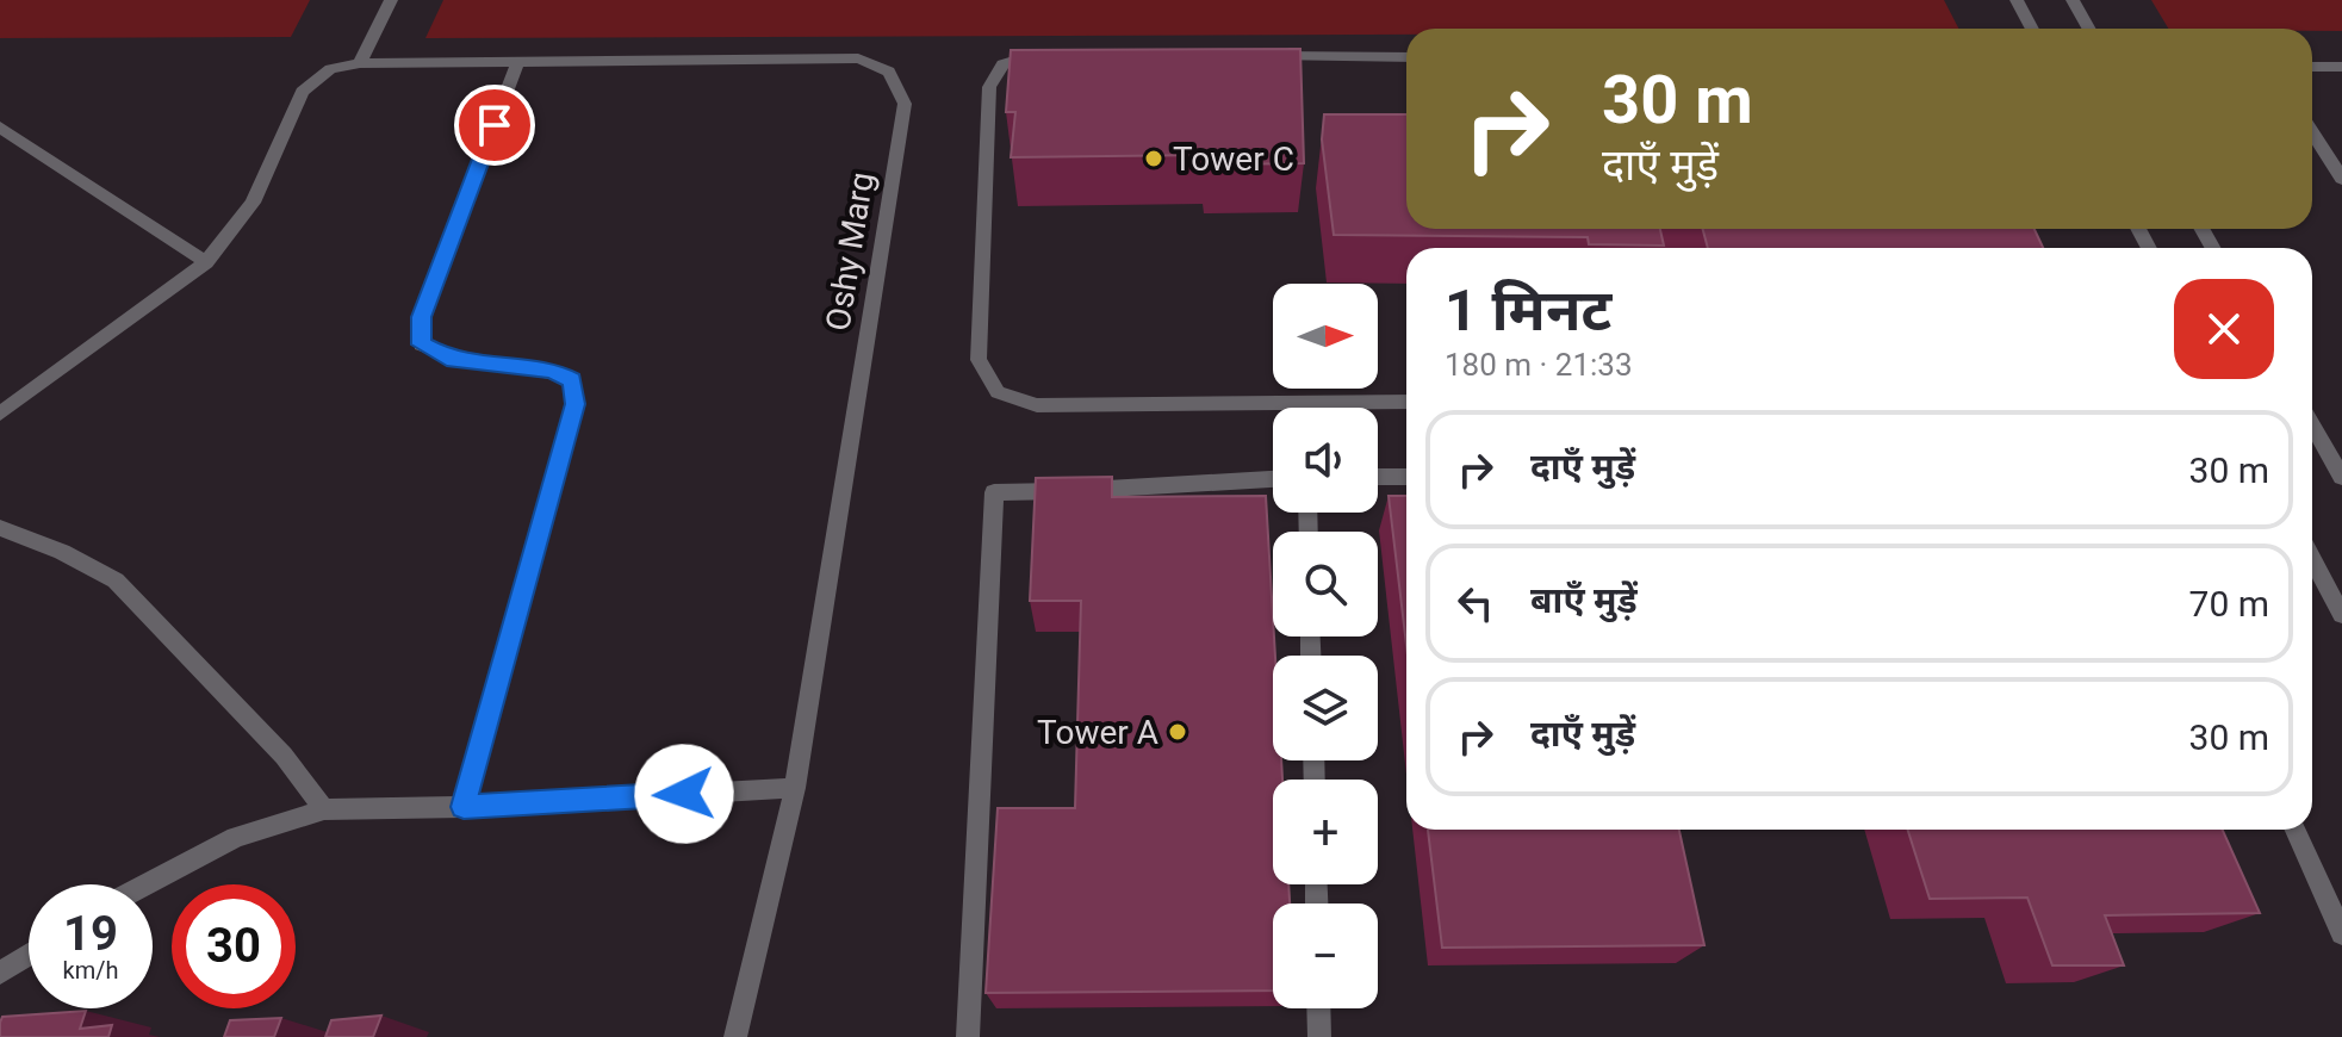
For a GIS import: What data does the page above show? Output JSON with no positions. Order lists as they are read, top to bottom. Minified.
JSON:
{"streets":{"street":["Oshy Marg"]},"places":["Tower C","Tower A"],"north":"right","page":{"turn":["30 m","दाएँ मुड़ें"],"heading":["1 मिनट","180 m · 21:33"],"map_buttons":["+","−"],"list":[{"name":"दाएँ मुड़ें","value":"30 m"},{"name":"बाएँ मुड़ें","value":"70 m"},{"name":"दाएँ मुड़ें","value":"30 m"}],"speed":"19 km/h","limit":"30"}}
